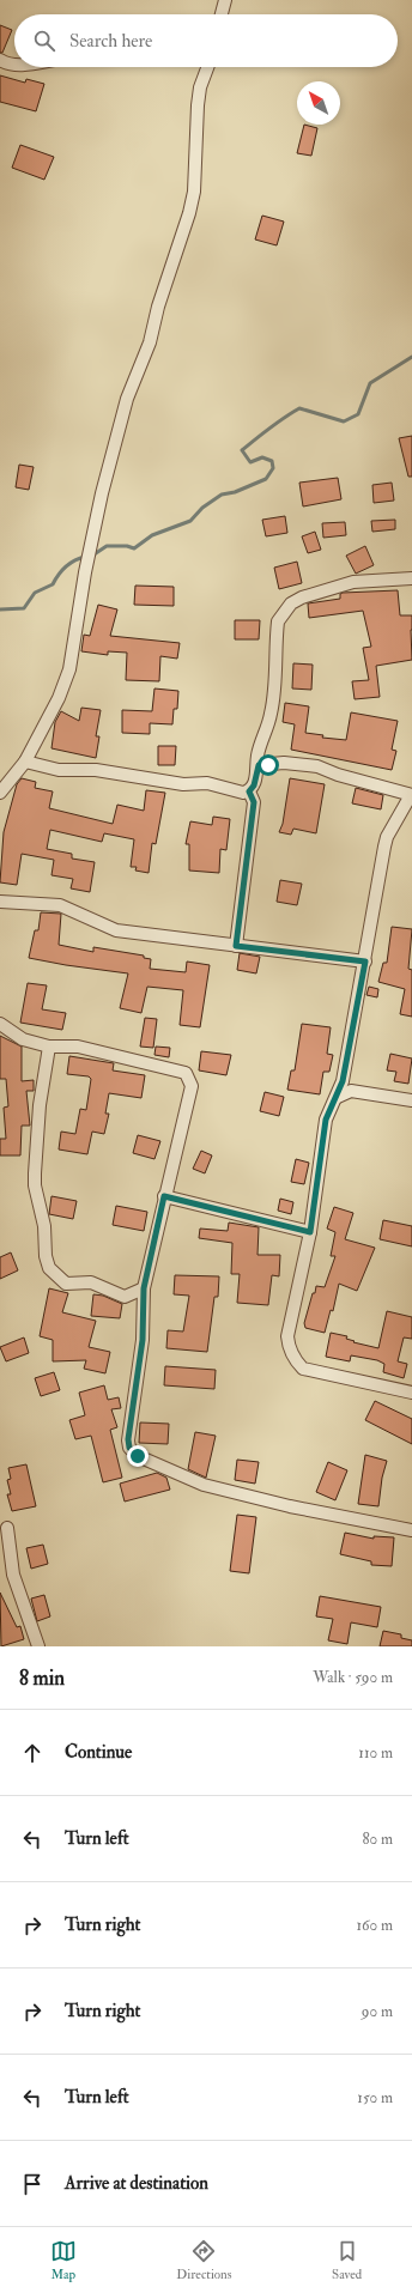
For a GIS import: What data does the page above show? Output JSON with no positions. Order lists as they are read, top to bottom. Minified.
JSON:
{"north":"top left","page":{"search":"Search here","heading":["8 min","Walk · 590 m"],"list":[["Continue","110 m"],["Turn left","80 m"],["Turn right","160 m"],["Turn right","90 m"],["Turn left","150 m"],"Arrive at destination"],"nav":["Map","Directions","Saved"]}}
